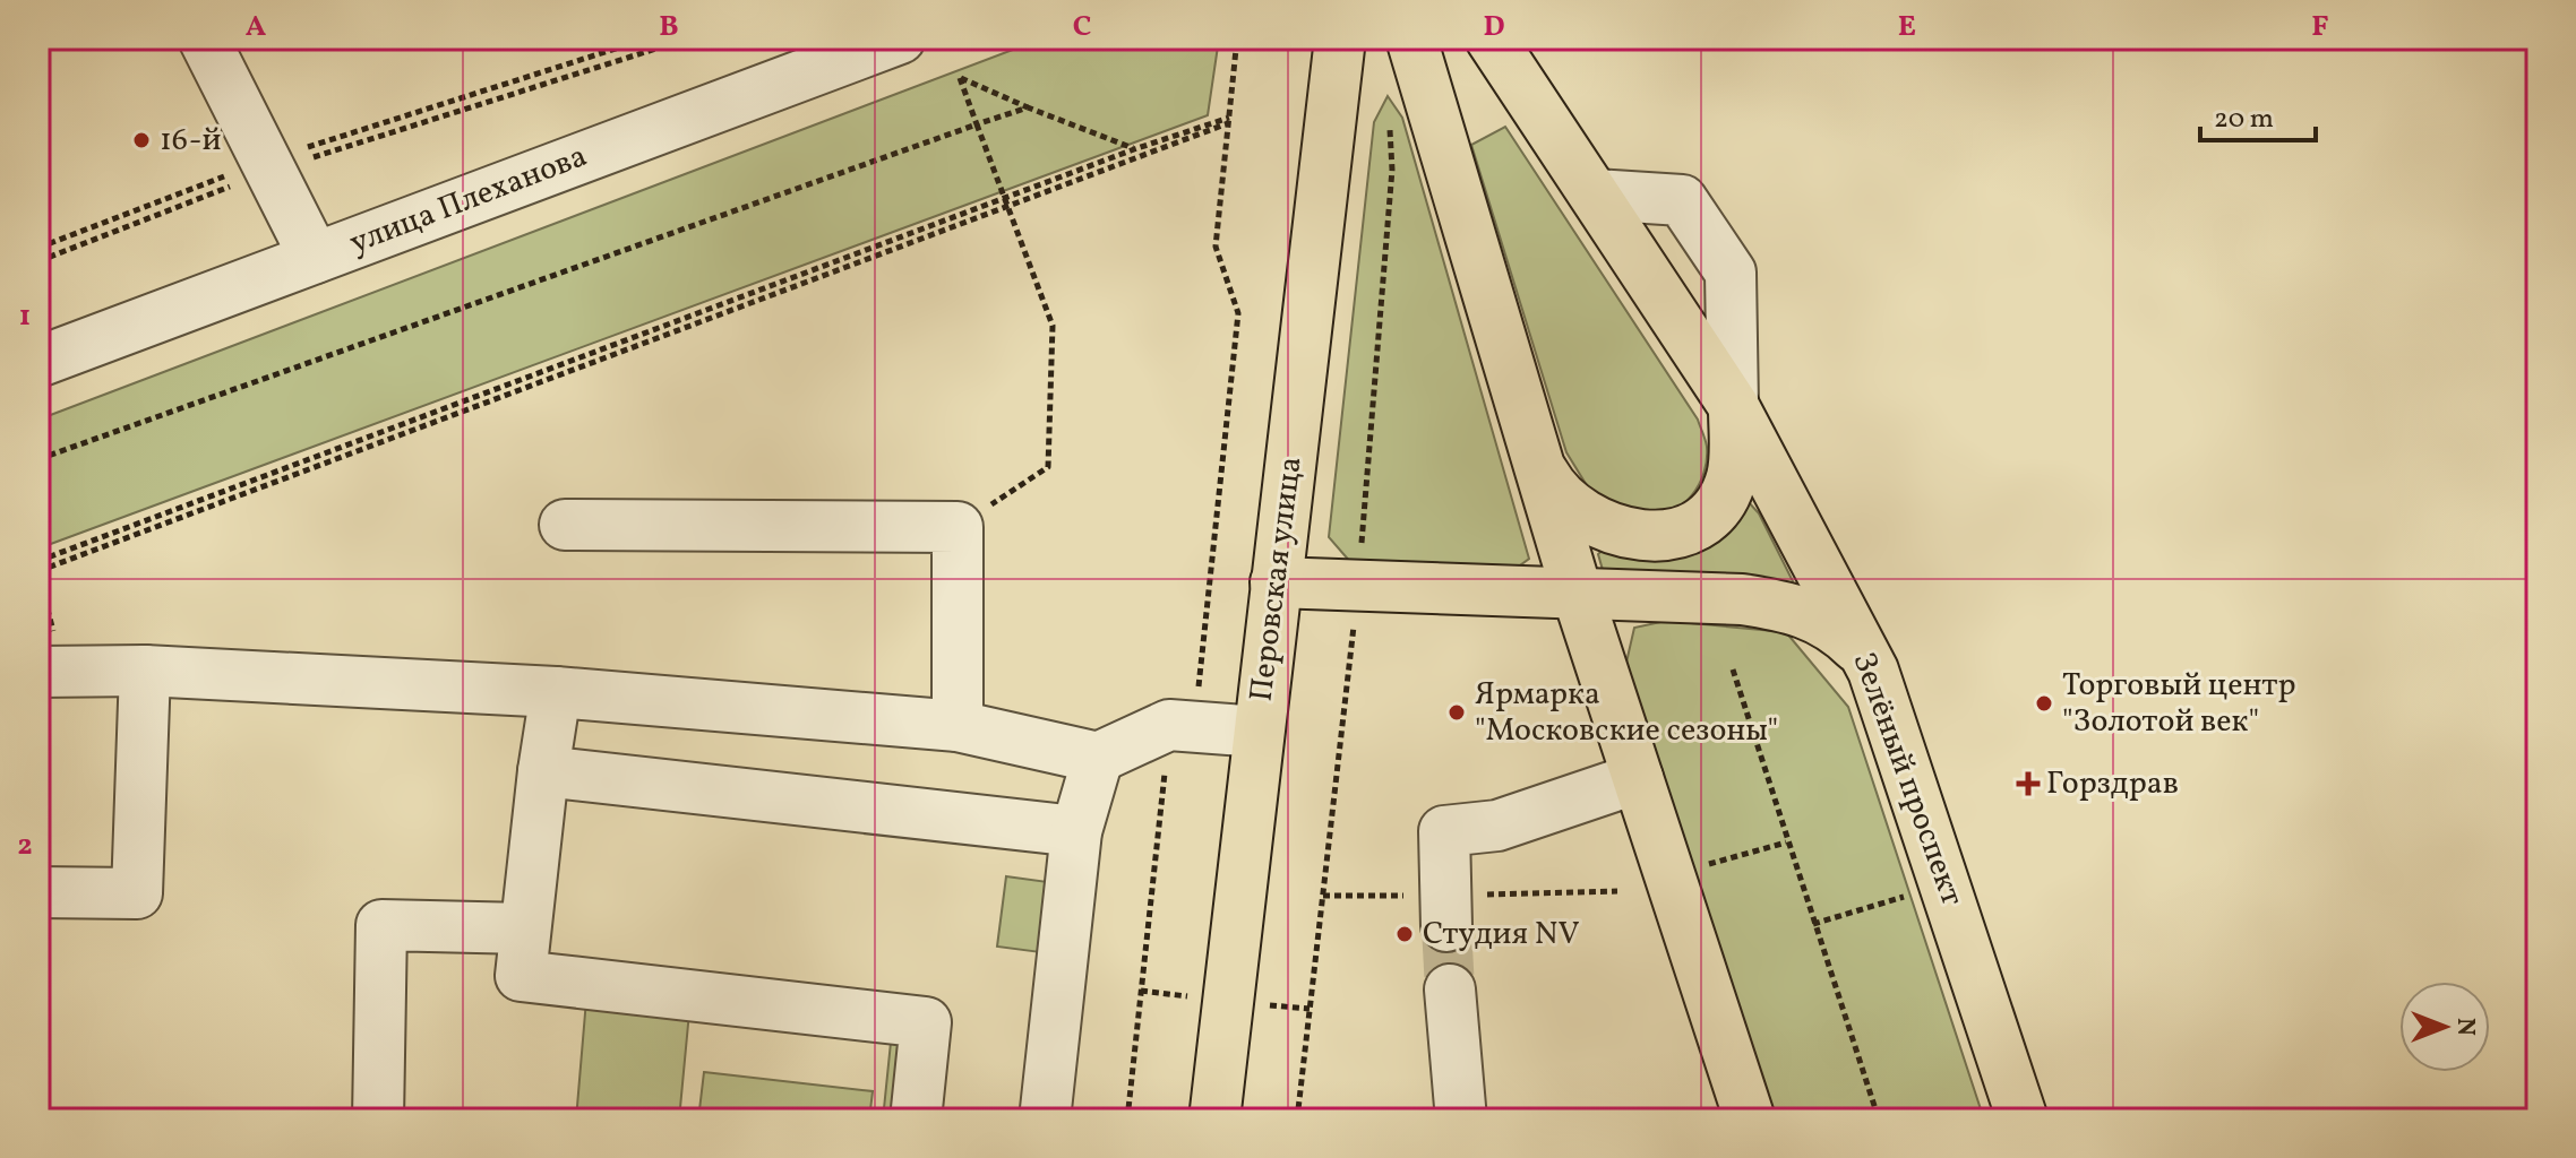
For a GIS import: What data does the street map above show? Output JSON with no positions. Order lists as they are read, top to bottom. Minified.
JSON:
{"streets":{"main road":["Перовская улица","Зелёный проспект"],"street":["улица Плеханова"]},"places":{"other":["16-й","Торговый центр \"Золотой век\"","Ярмарка \"Московские сезоны\"","Студия NV"],"health":["Горздрав"]},"scale_bar":"20 m","north":"right","grid":{"columns":["A","B","C","D","E","F"],"rows":["1","2"]}}
